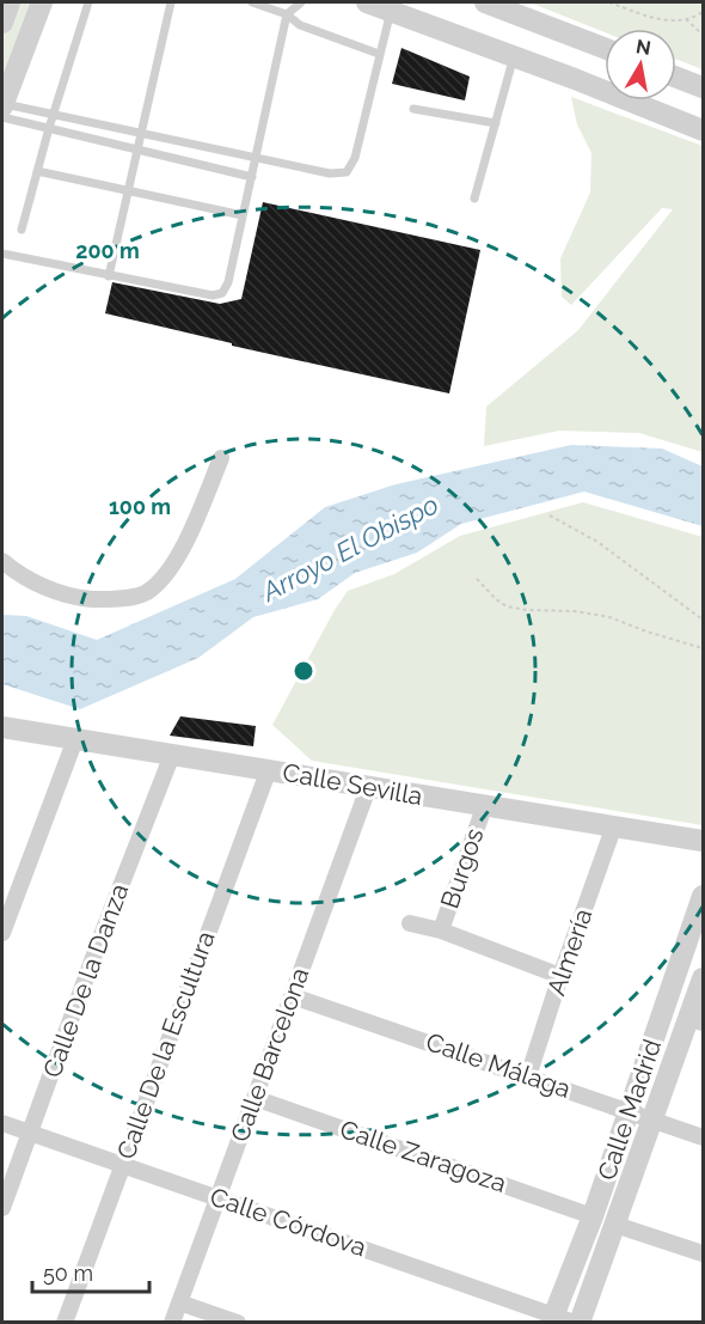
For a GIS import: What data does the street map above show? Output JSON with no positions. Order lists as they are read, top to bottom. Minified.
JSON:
{"streets":{"street":["Calle Sevilla","Burgos","Almería","Calle De la Danza","Calle De la Escultura","Calle Barcelona","Calle Málaga","Calle Madrid","Calle Zaragoza","Calle Córdova"]},"crossings":[["Calle Sevilla","Burgos"],["Calle Sevilla","Almería"],["Calle Sevilla","Calle De la Danza"],["Calle Sevilla","Calle De la Escultura"],["Calle Sevilla","Calle Barcelona"],["Almería","Calle Málaga"],["Calle De la Danza","Calle Córdova"],["Calle De la Escultura","Calle Córdova"],["Calle Barcelona","Calle Málaga"],["Calle Barcelona","Calle Zaragoza"],["Calle Barcelona","Calle Córdova"],["Calle Málaga","Calle Madrid"],["Calle Madrid","Calle Zaragoza"],["Calle Madrid","Calle Córdova"]],"water":["Arroyo El Obispo"],"scale_bar":"50 m","north":"top","rings":["200 m","100 m"]}
